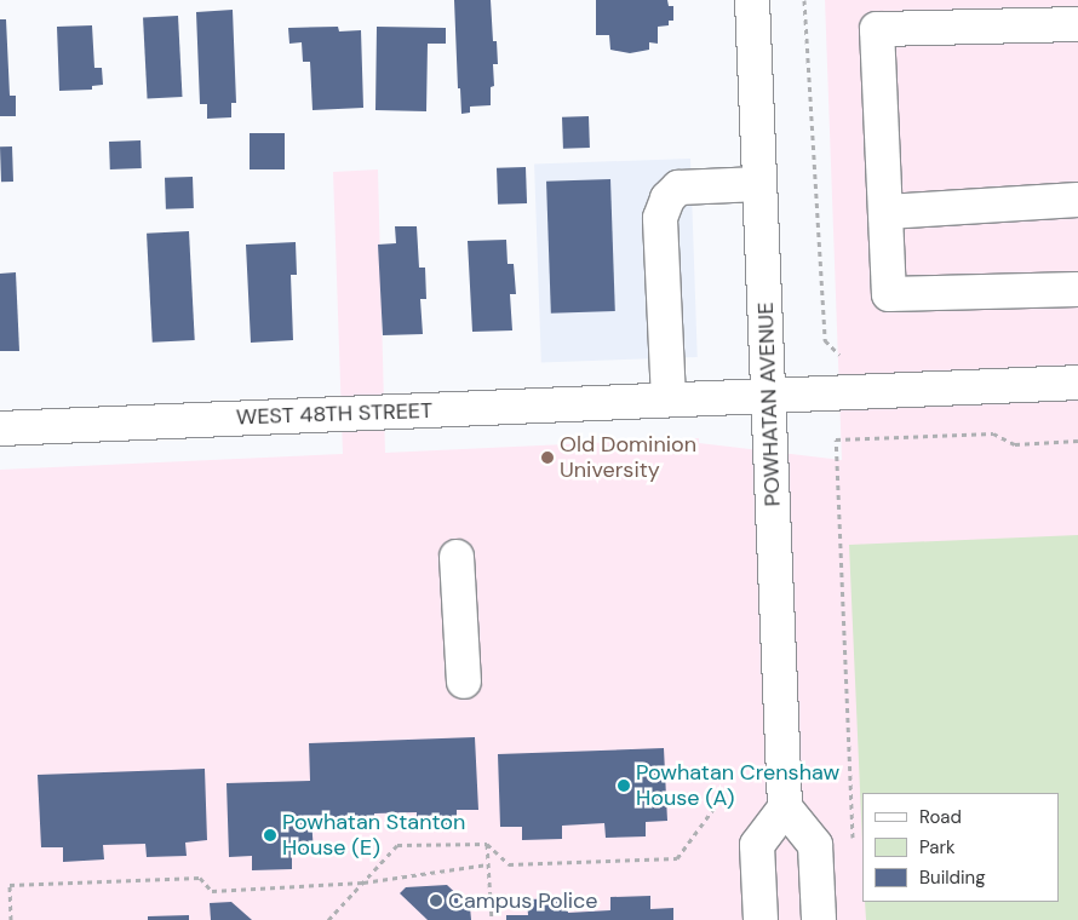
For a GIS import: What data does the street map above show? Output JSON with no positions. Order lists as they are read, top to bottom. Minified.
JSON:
{"streets":{"street":["POWHATAN AVENUE","WEST 48TH STREET"]},"crossings":[["POWHATAN AVENUE","WEST 48TH STREET"]],"places":["Old Dominion University","Powhatan Crenshaw House (A)","Powhatan Stanton House (E)","Campus Police"],"legend":["Road","Park","Building"]}
